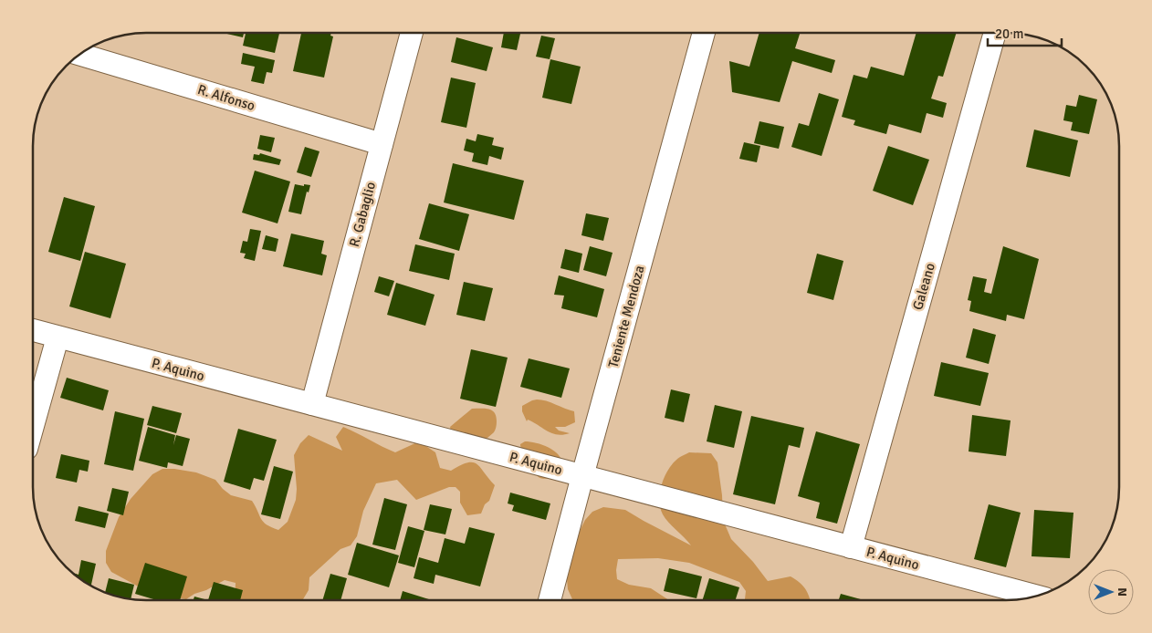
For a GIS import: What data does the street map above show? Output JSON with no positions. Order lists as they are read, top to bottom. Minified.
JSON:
{"streets":{"street":["R. Alfonso","R. Gabaglio","Galeano","Teniente Mendoza","P. Aquino"]},"crossings":[["R. Alfonso","R. Gabaglio"],["R. Gabaglio","P. Aquino"],["Galeano","P. Aquino"],["Teniente Mendoza","P. Aquino"]],"scale_bar":"20 m","north":"right"}
